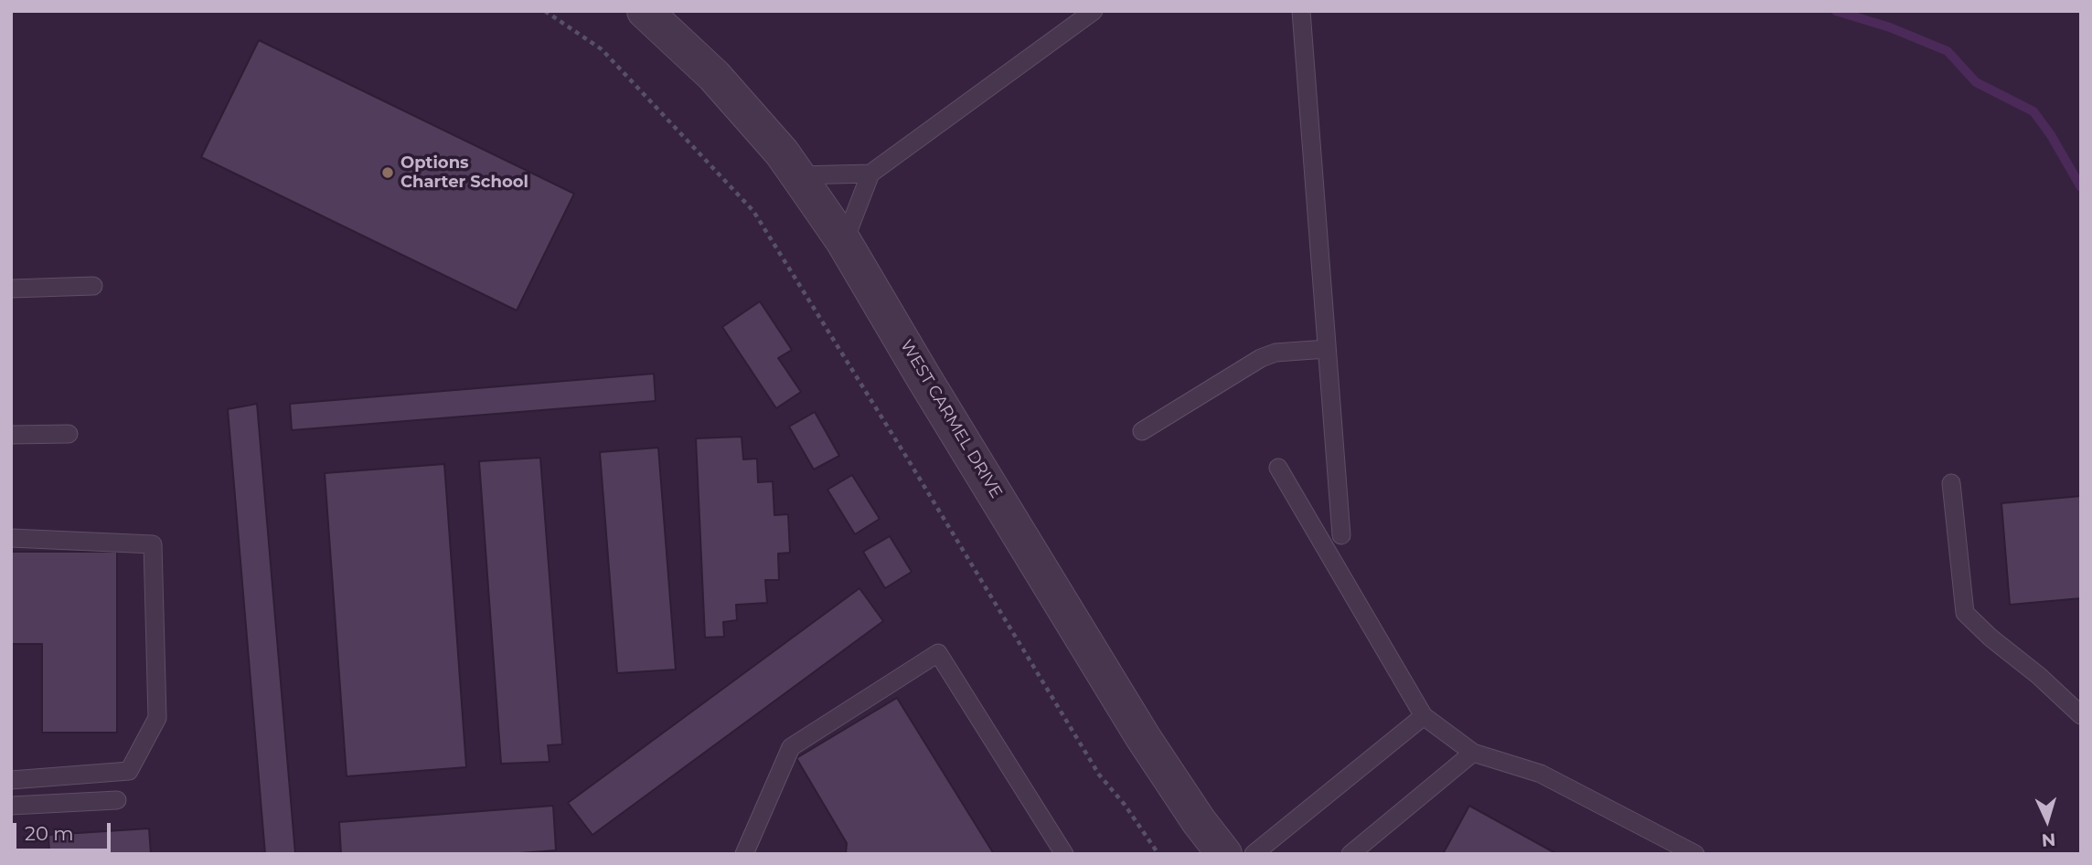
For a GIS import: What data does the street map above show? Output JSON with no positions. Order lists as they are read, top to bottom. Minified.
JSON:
{"streets":{"street":["WEST CARMEL DRIVE"]},"places":["Options Charter School"],"scale_bar":"20 m","north":"bottom"}
